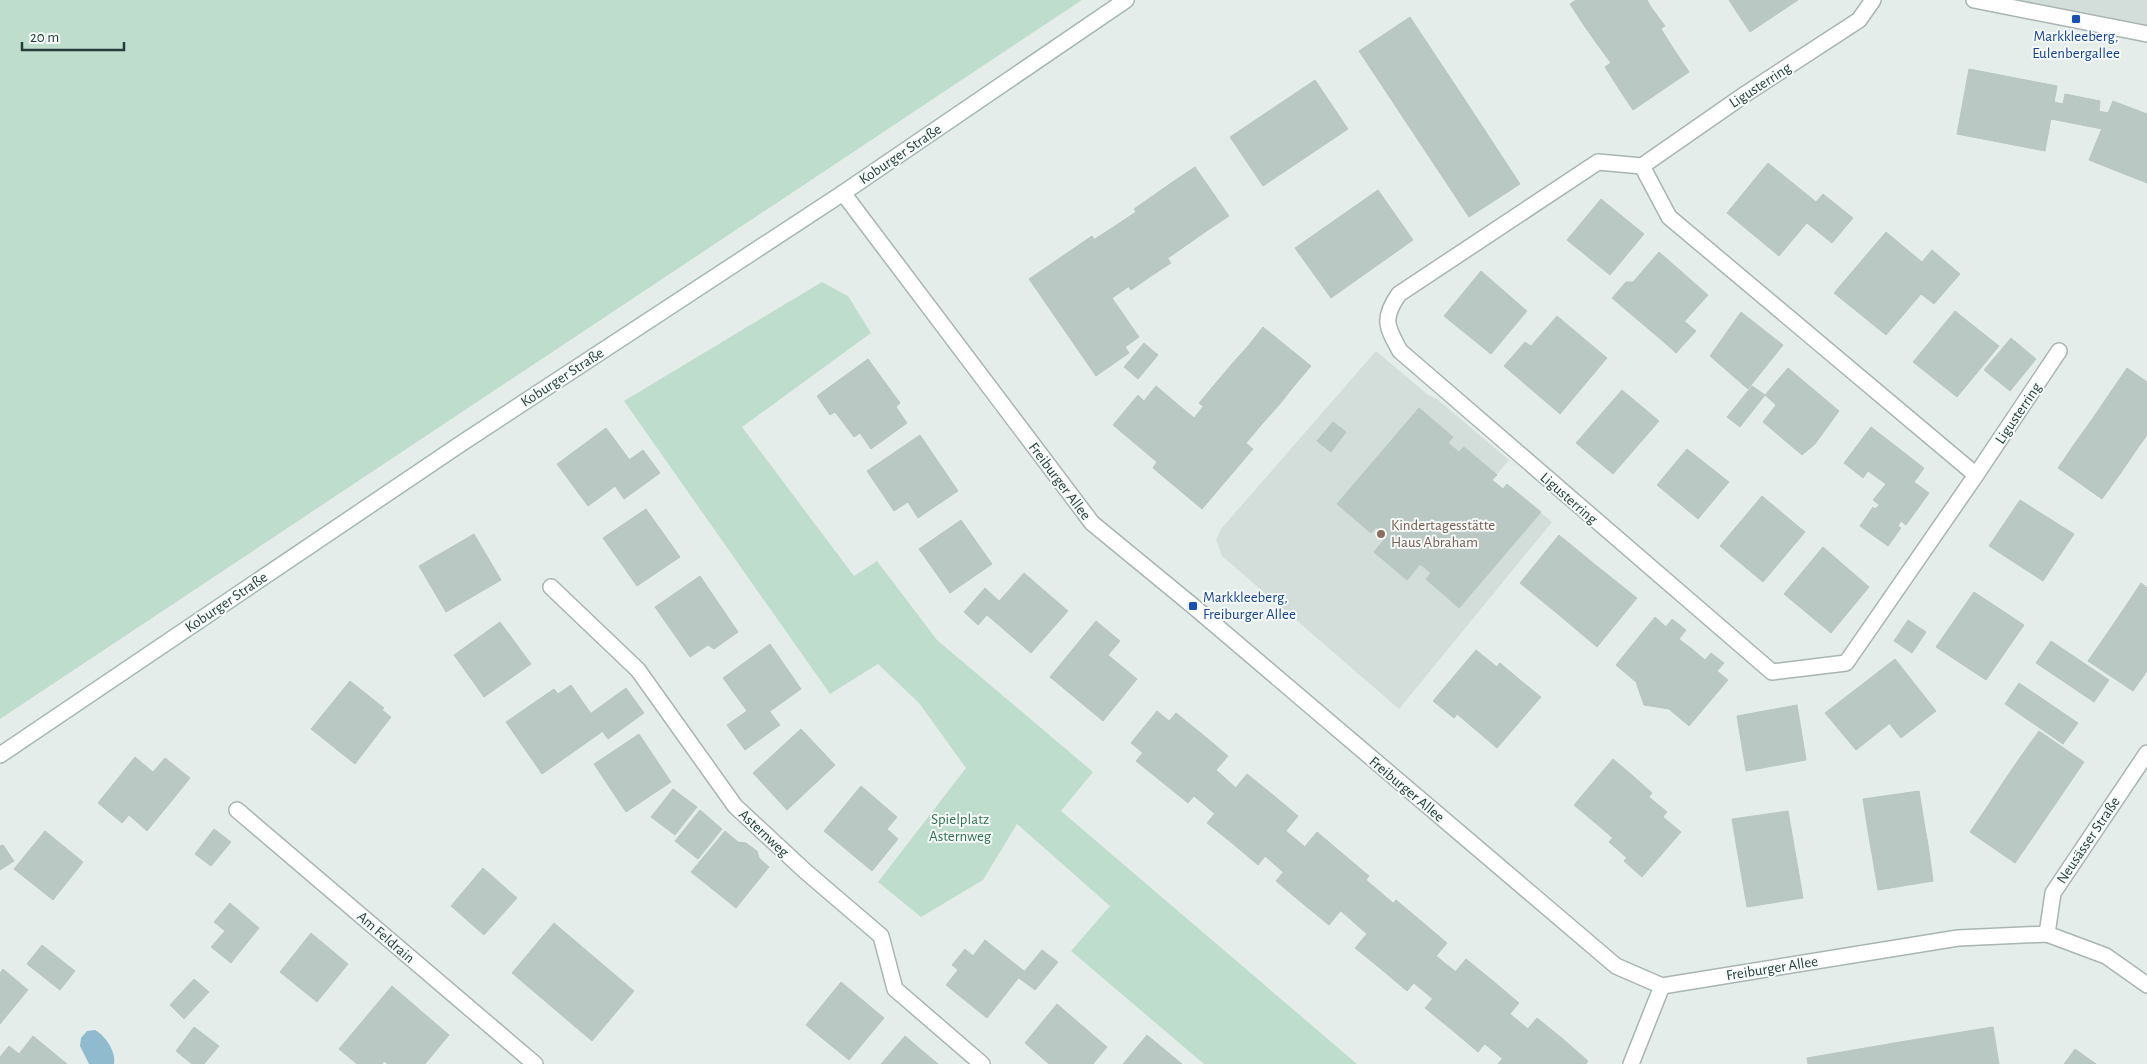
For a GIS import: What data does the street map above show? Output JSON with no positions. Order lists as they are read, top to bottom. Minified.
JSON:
{"streets":{"street":["Ligusterring","Koburger Straße","Freiburger Allee","Asternweg","Neusässer Straße","Am Feldrain"]},"crossings":[["Koburger Straße","Freiburger Allee"],["Freiburger Allee","Neusässer Straße"]],"parks":["Spielplatz Asternweg"],"places":{"transit":["Markkleeberg, Eulenbergallee","Markkleeberg, Freiburger Allee"],"other":["Kindertagesstätte Haus Abraham"]},"scale_bar":"20 m"}
